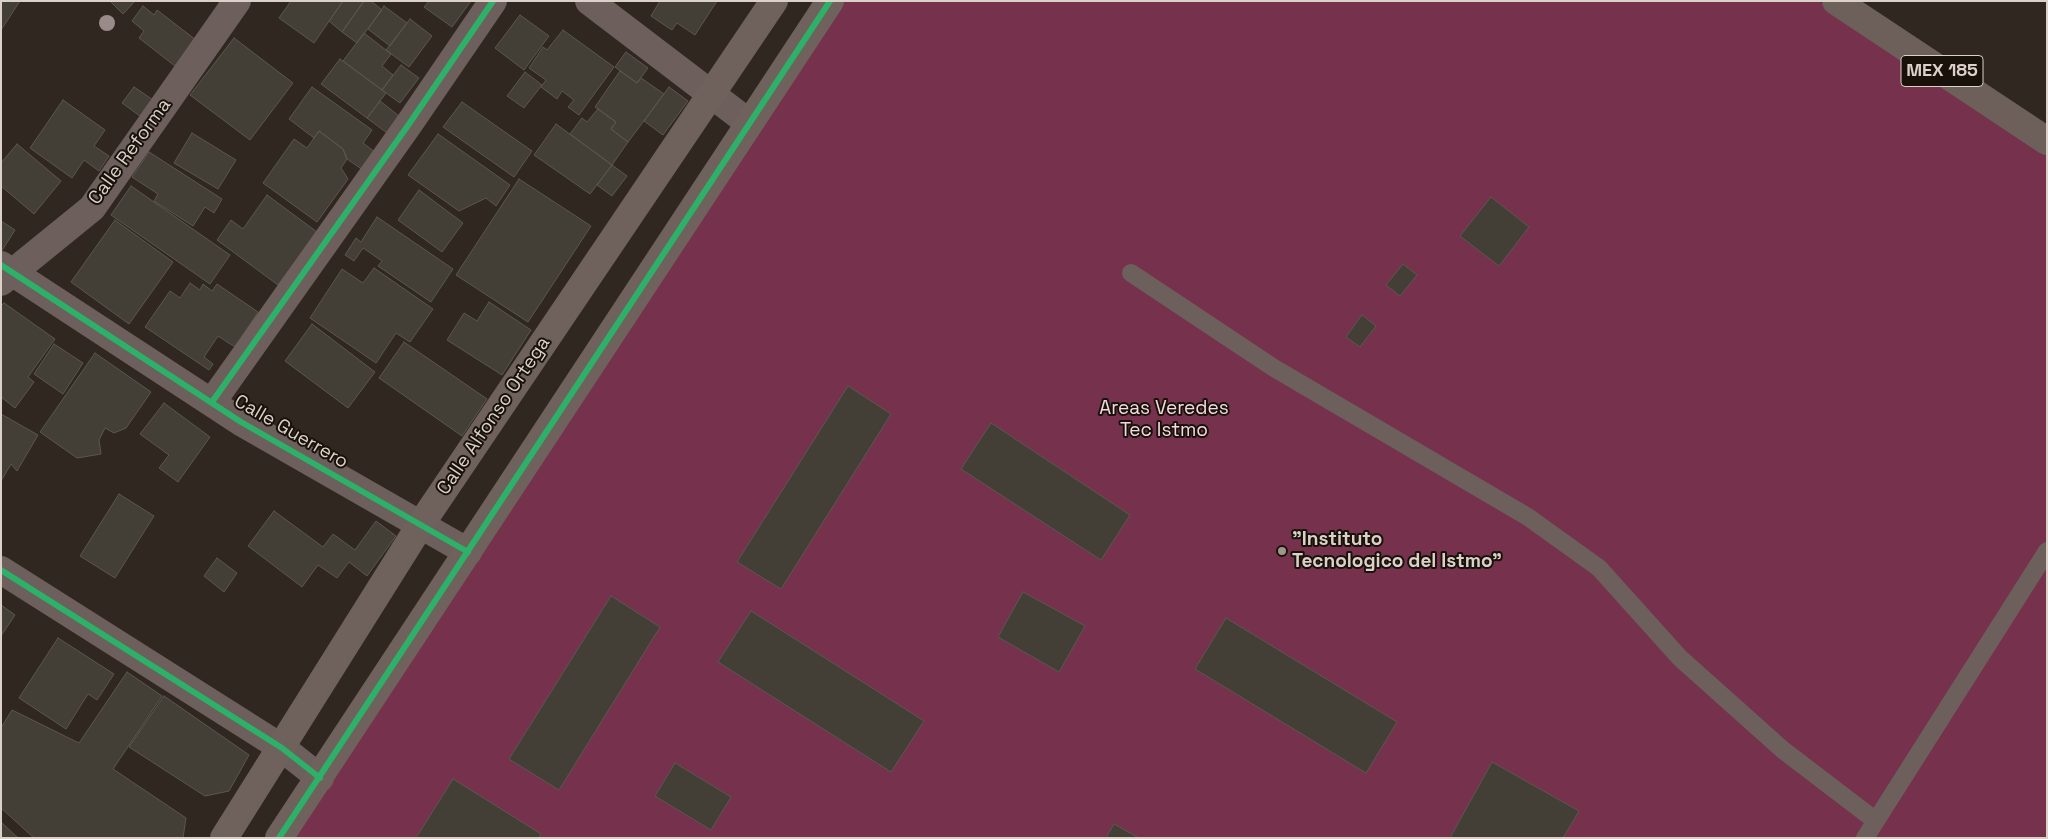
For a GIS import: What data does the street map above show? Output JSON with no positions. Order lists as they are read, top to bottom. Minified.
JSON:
{"streets":{"main road":["MEX 185"],"street":["Calle Reforma","Calle Alfonso Ortega","Calle Guerrero"]},"crossings":[["Calle Reforma","Calle Guerrero"],["Calle Alfonso Ortega","Calle Guerrero"]],"parks":["Areas Veredes Tec Istmo"],"places":["\"Instituto Tecnologico del Istmo\""]}
